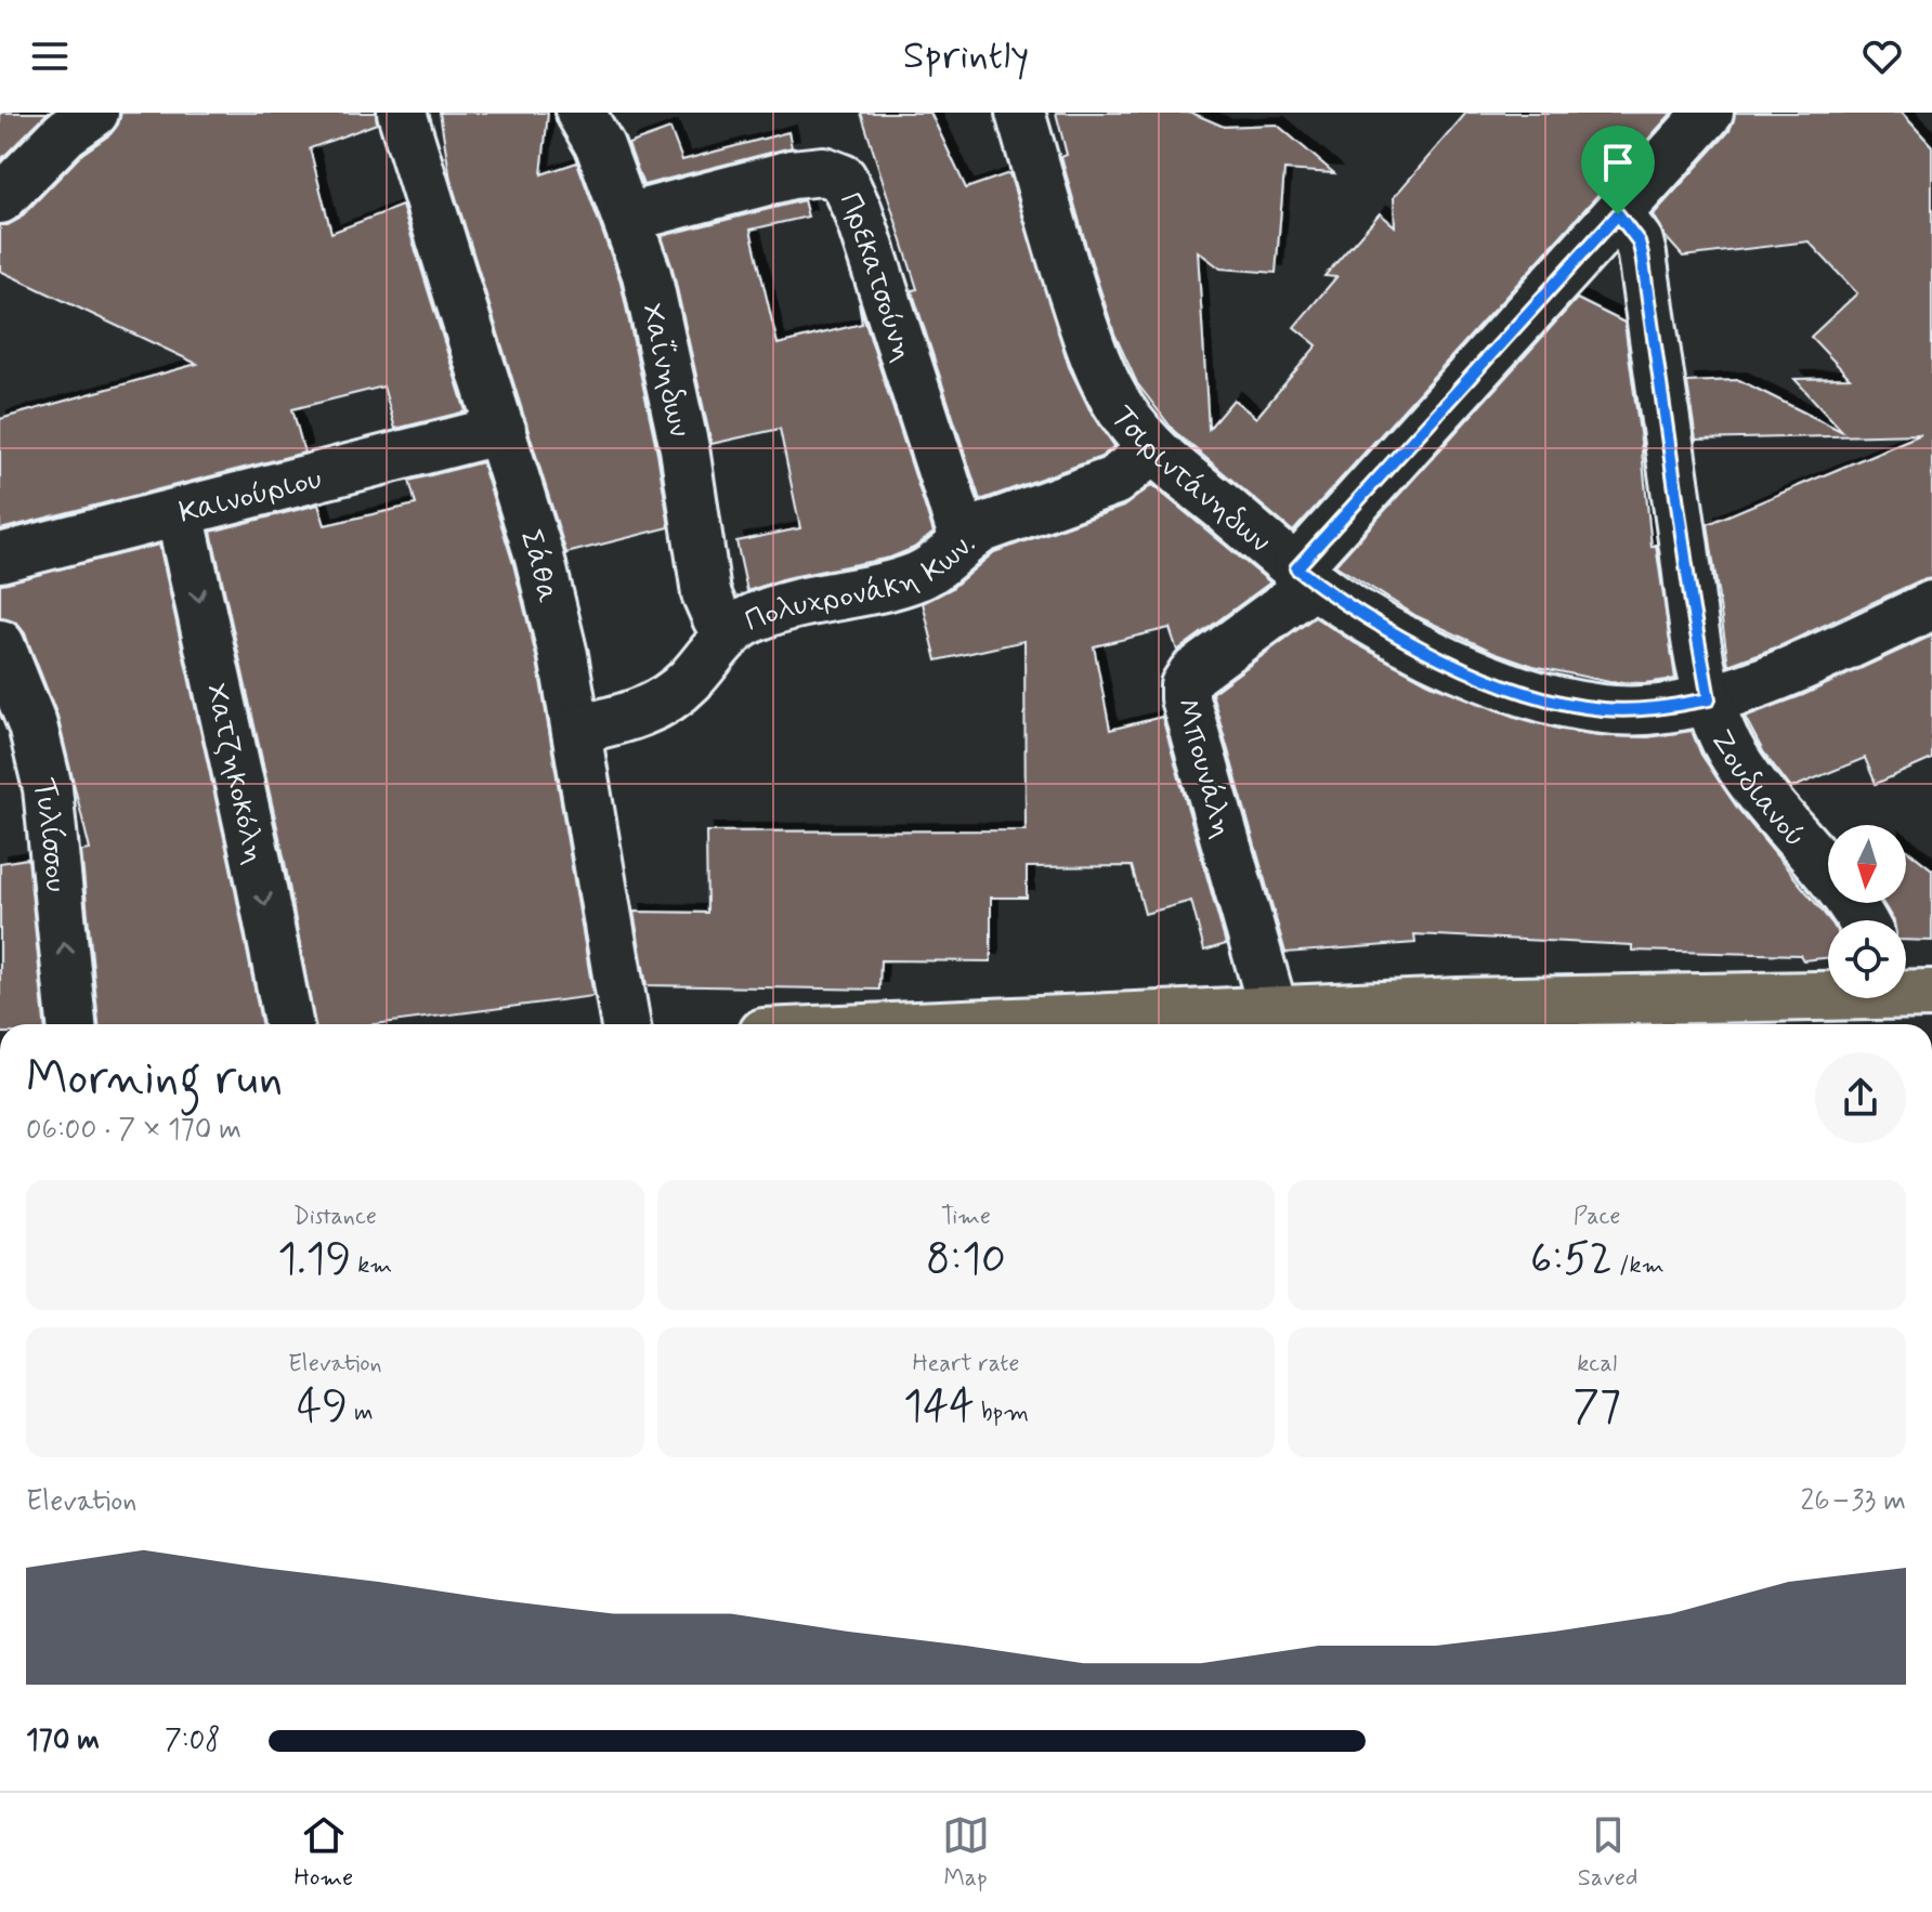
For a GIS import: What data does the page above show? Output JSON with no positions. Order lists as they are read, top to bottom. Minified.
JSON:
{"streets":{"street":["Πρεκατσούνη","Χαΐνηδων","Τσιριντάνηδων","Καινούριου","Σάθα","Πολυχρονάκη Κων.","Μπουνάλη","Χατζηκοκόλη","Ζουδιανού","Τυλίσσου"]},"crossings":[["Πρεκατσούνη","Χαΐνηδων"],["Πρεκατσούνη","Πολυχρονάκη Κων."],["Χαΐνηδων","Πολυχρονάκη Κων."],["Τσιριντάνηδων","Πολυχρονάκη Κων."],["Τσιριντάνηδων","Μπουνάλη"],["Τσιριντάνηδων","Ζουδιανού"],["Καινούριου","Σάθα"],["Καινούριου","Χατζηκοκόλη"],["Σάθα","Πολυχρονάκη Κων."]],"one_way":["Χατζηκοκόλη","Τυλίσσου"],"north":"bottom","page":{"header":"Sprintly","heading":["Morning run","06:00 · 7 × 170 m"],"stats":[["Distance","1.19 km"],["Time","8:10"],["Pace","6:52 /km"],["Elevation","49 m"],["Heart rate","144 bpm"],["kcal","77"]],"chart":["Elevation","26–33 m"],"list":[{"name":"170 m","note":"7:08"}],"tabs":["Home","Map","Saved"]}}
